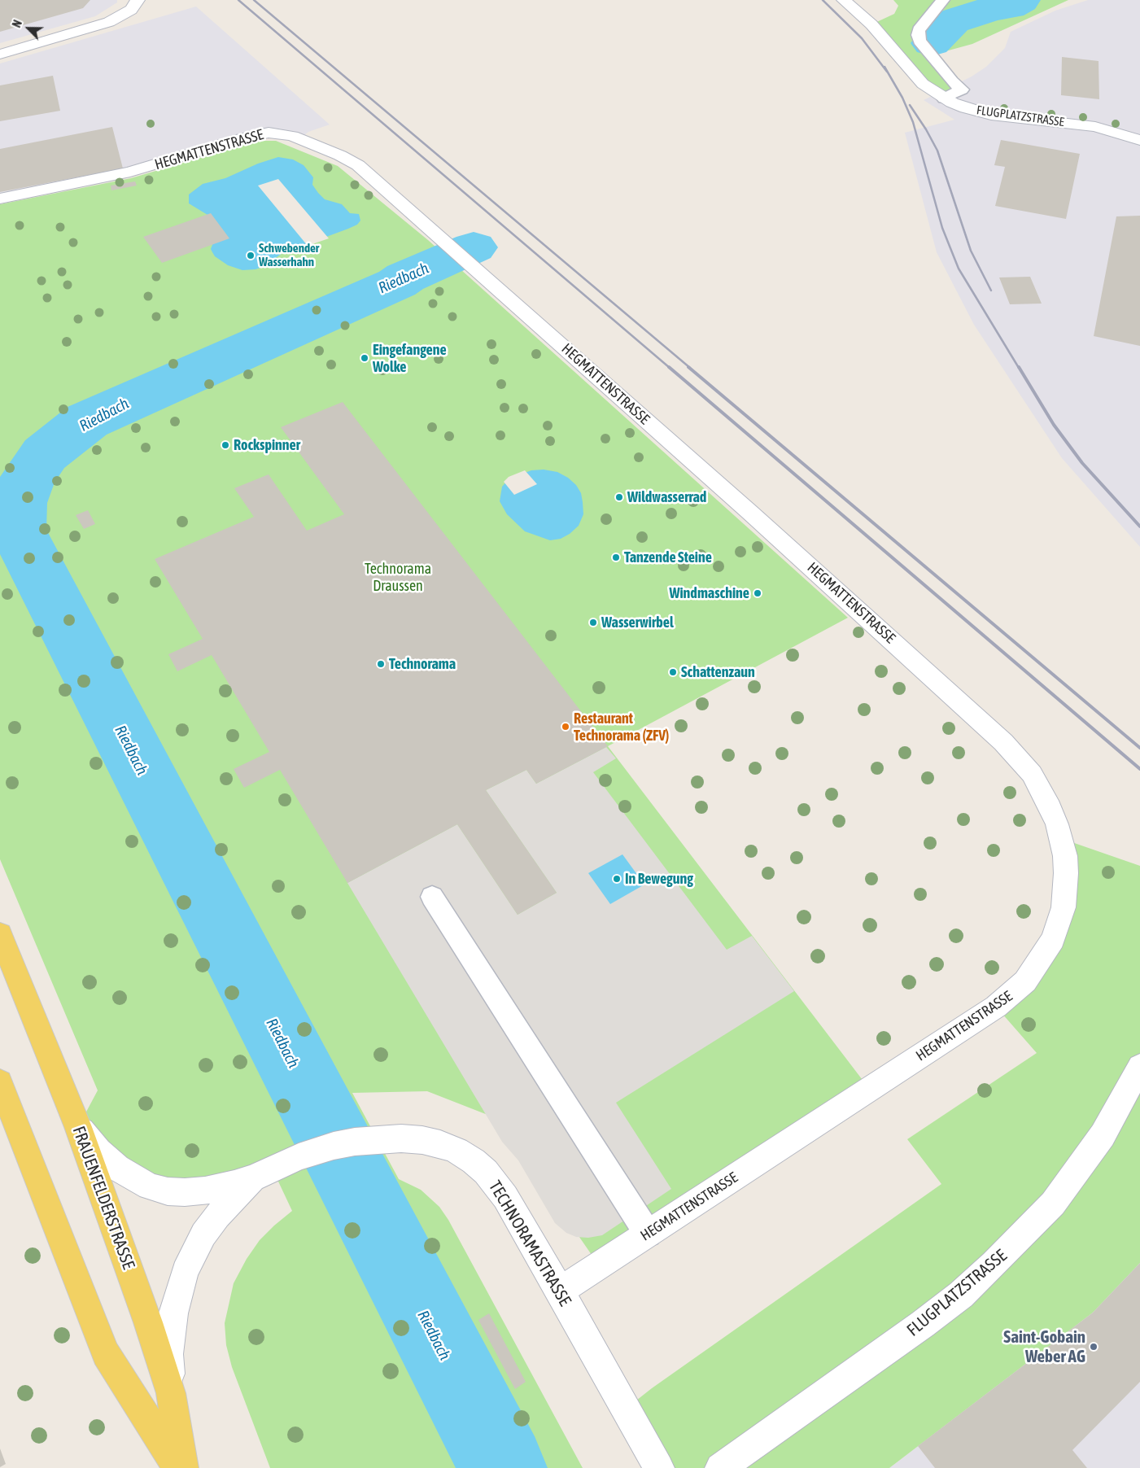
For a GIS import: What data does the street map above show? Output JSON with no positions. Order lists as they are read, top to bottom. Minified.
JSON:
{"streets":{"main road":["FRAUENFELDERSTRASSE"],"street":["FLUGPLATZSTRASSE","HEGMATTENSTRASSE","TECHNORAMASTRASSE"]},"crossings":[["HEGMATTENSTRASSE","TECHNORAMASTRASSE"],["FRAUENFELDERSTRASSE","TECHNORAMASTRASSE"]],"water":["Riedbach"],"parks":["Technorama Draussen"],"places":["Schwebender Wasserhahn","Eingefangene Wolke","Rockspinner","Wildwasserrad","Tanzende Steine","Windmaschine","Wasserwirbel","Technorama","Schattenzaun","Restaurant Technorama (ZFV)","In Bewegung","Saint-Gobain Weber AG"],"north":"top left"}
